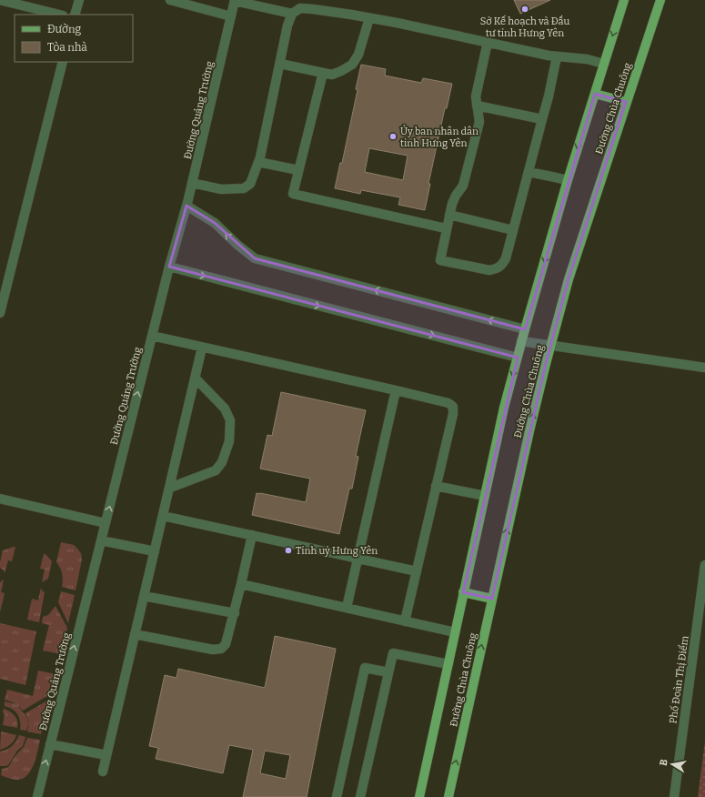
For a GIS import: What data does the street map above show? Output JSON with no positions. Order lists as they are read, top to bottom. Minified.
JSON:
{"streets":{"main road":["Đường Chùa Chuông"],"street":["Đường Quảng Trường","Phố Đoàn Thị Điểm"]},"places":["Sở Kế hoạch và Đầu tư tỉnh Hưng Yên","Ủy ban nhân dân tỉnh Hưng Yên","Tỉnh uỷ Hưng Yên"],"legend":["Đường","Tòa nhà"],"north":"left"}
